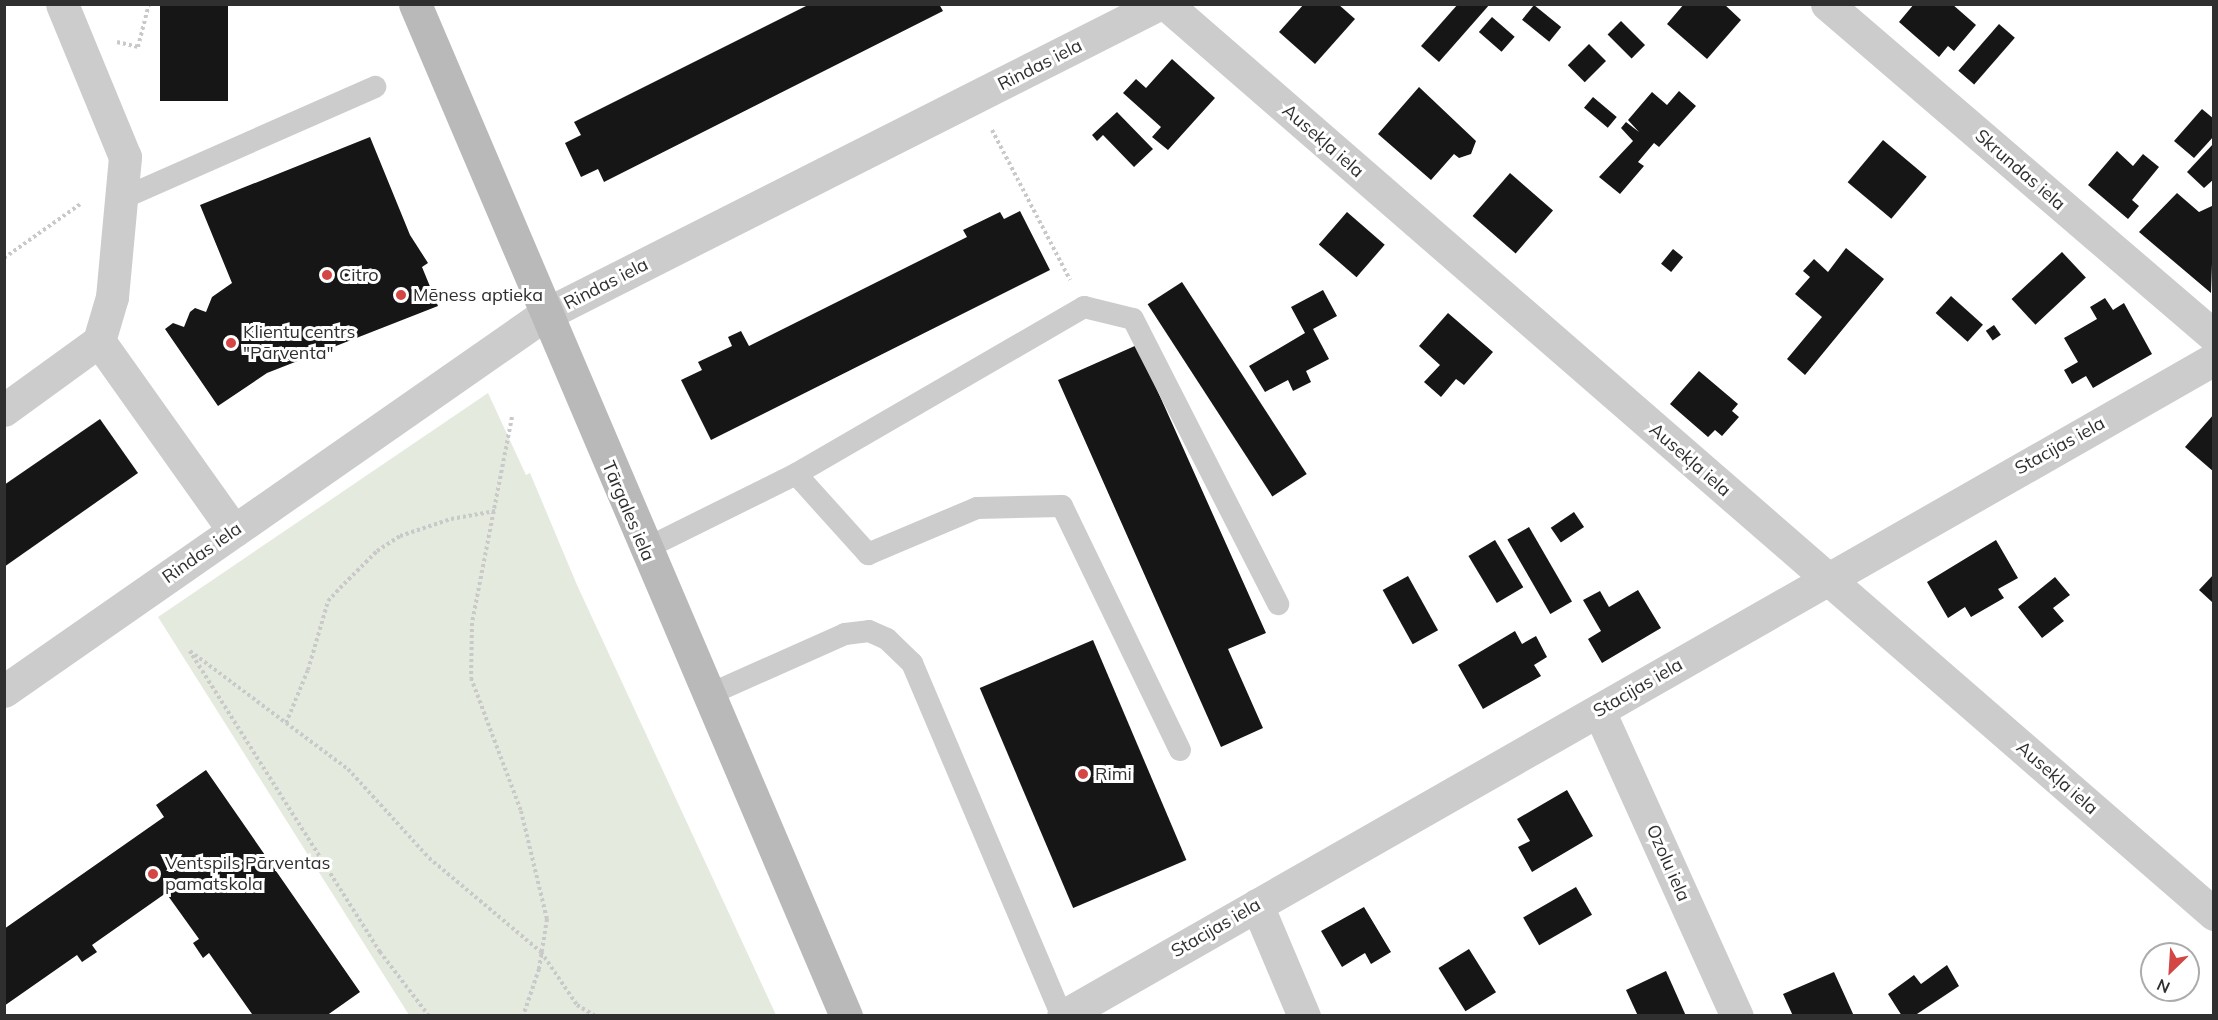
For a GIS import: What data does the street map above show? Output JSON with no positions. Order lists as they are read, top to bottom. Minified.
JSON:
{"streets":{"street":["Rindas iela","Ausekļa iela","Skrundas iela","Stacijas iela","Tārgales iela","Ozolu iela"]},"crossings":[["Rindas iela","Tārgales iela"],["Ausekļa iela","Stacijas iela"],["Stacijas iela","Ozolu iela"]],"places":["Citro","Mēness aptieka","Klientu centrs \"Pārventa\"","Rimi","Ventspils Pārventas pamatskola"],"north":"bottom left"}
